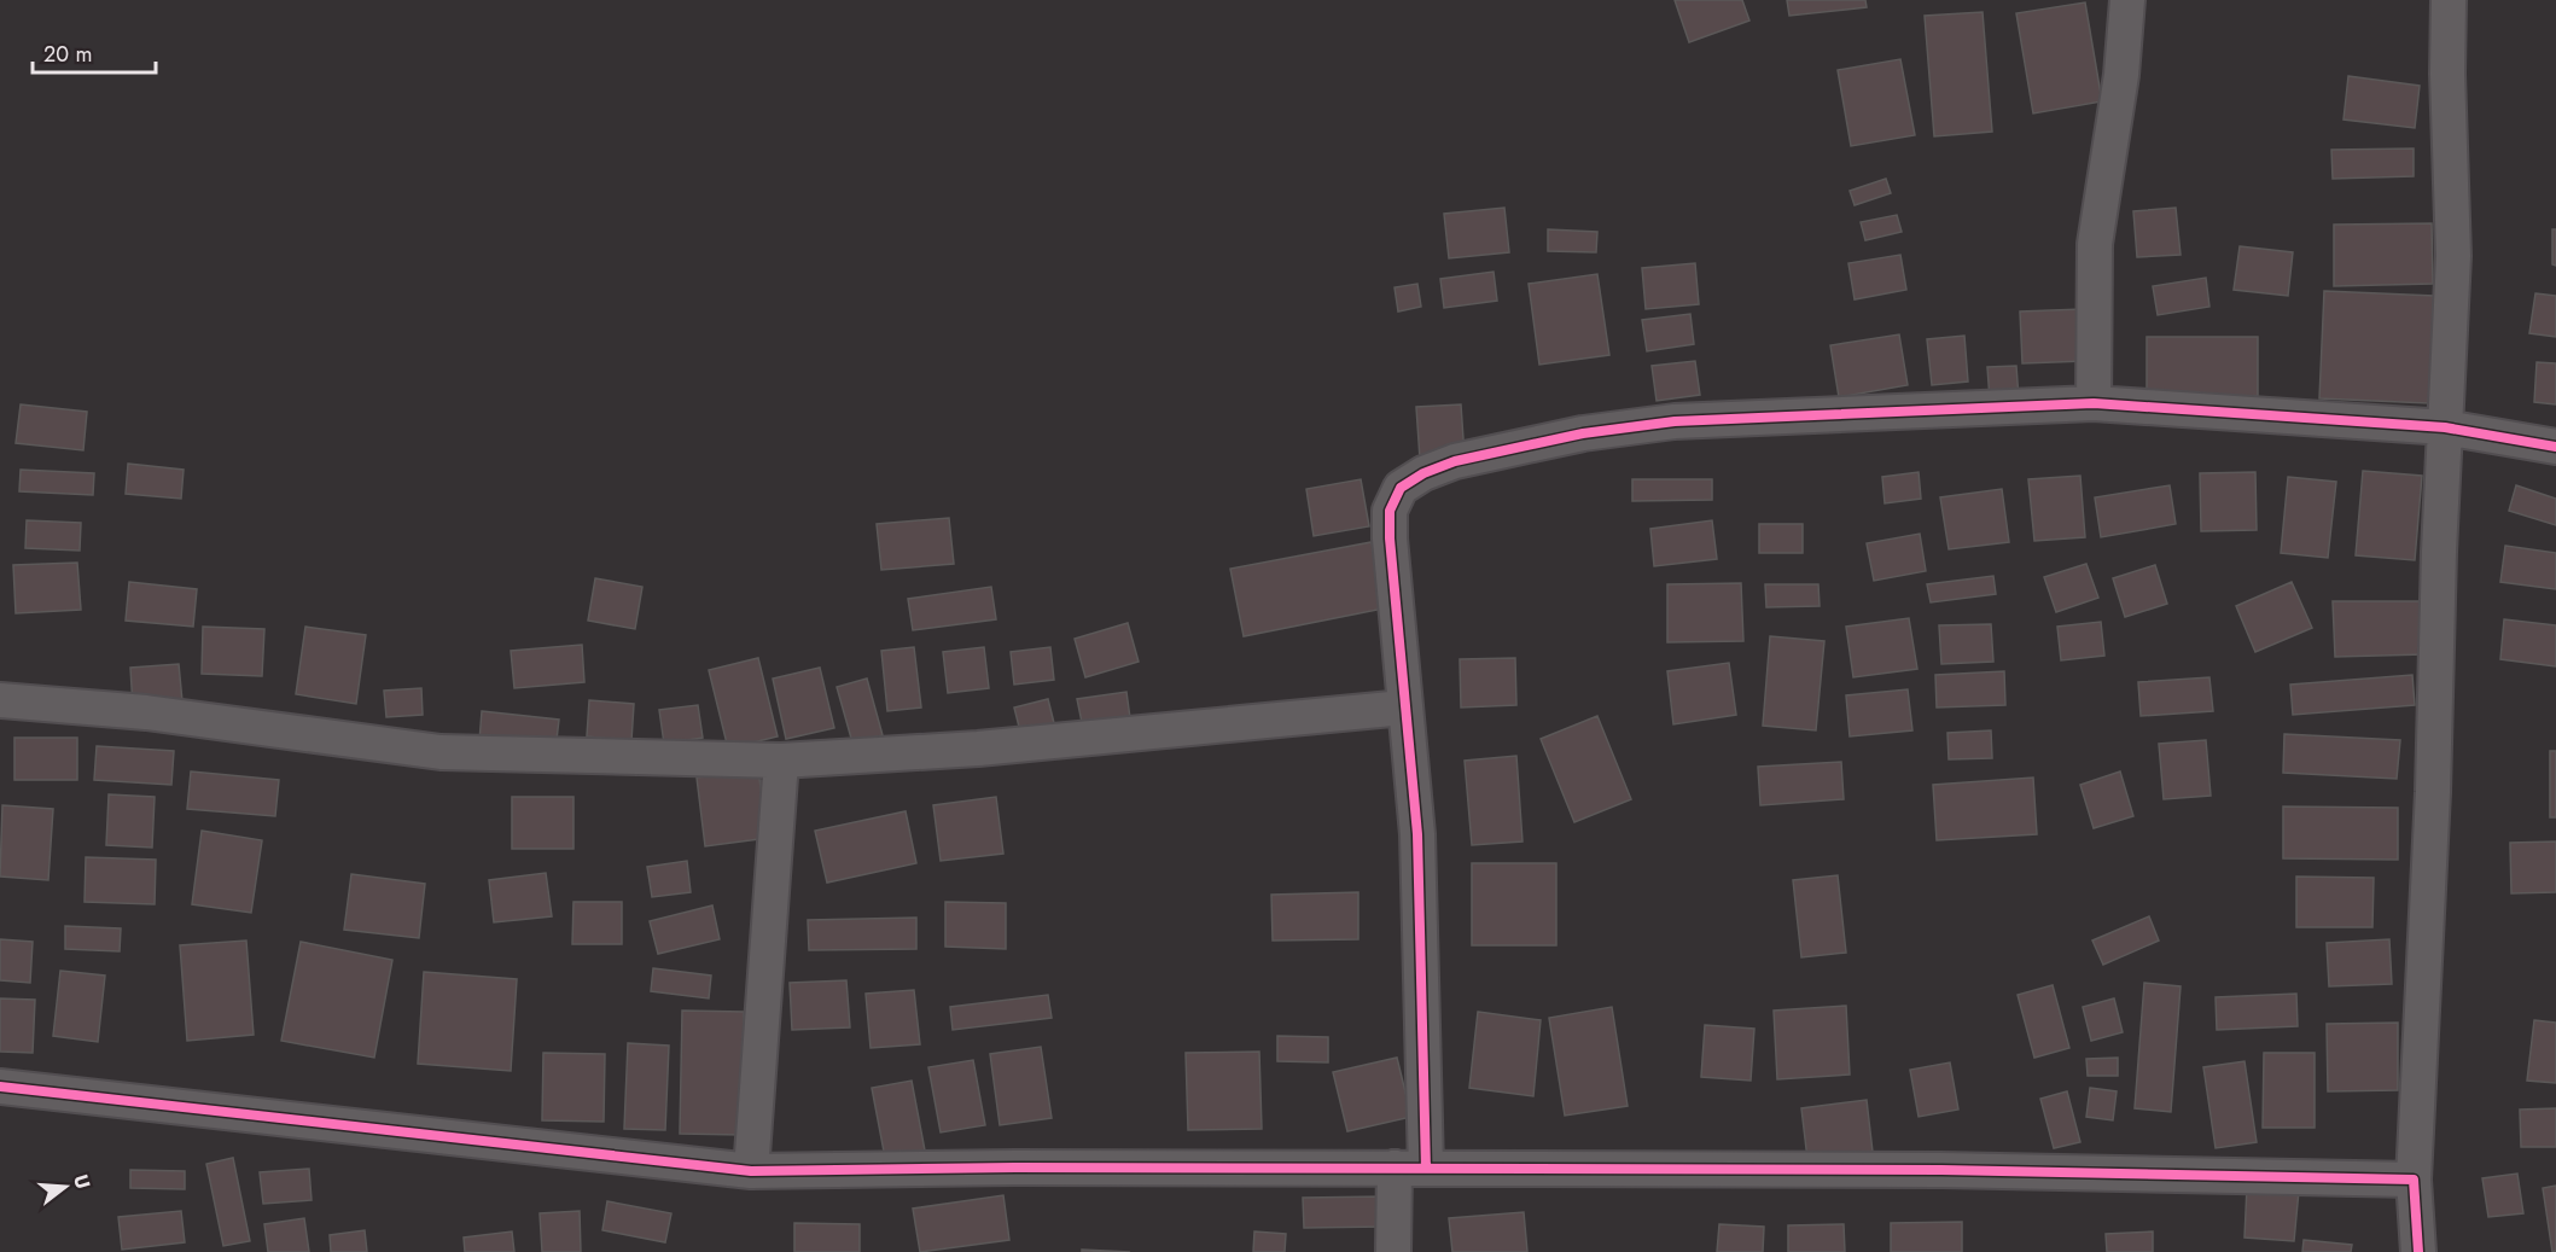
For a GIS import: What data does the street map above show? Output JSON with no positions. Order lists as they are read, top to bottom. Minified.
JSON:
{"scale_bar":"20 m","north":"right"}
